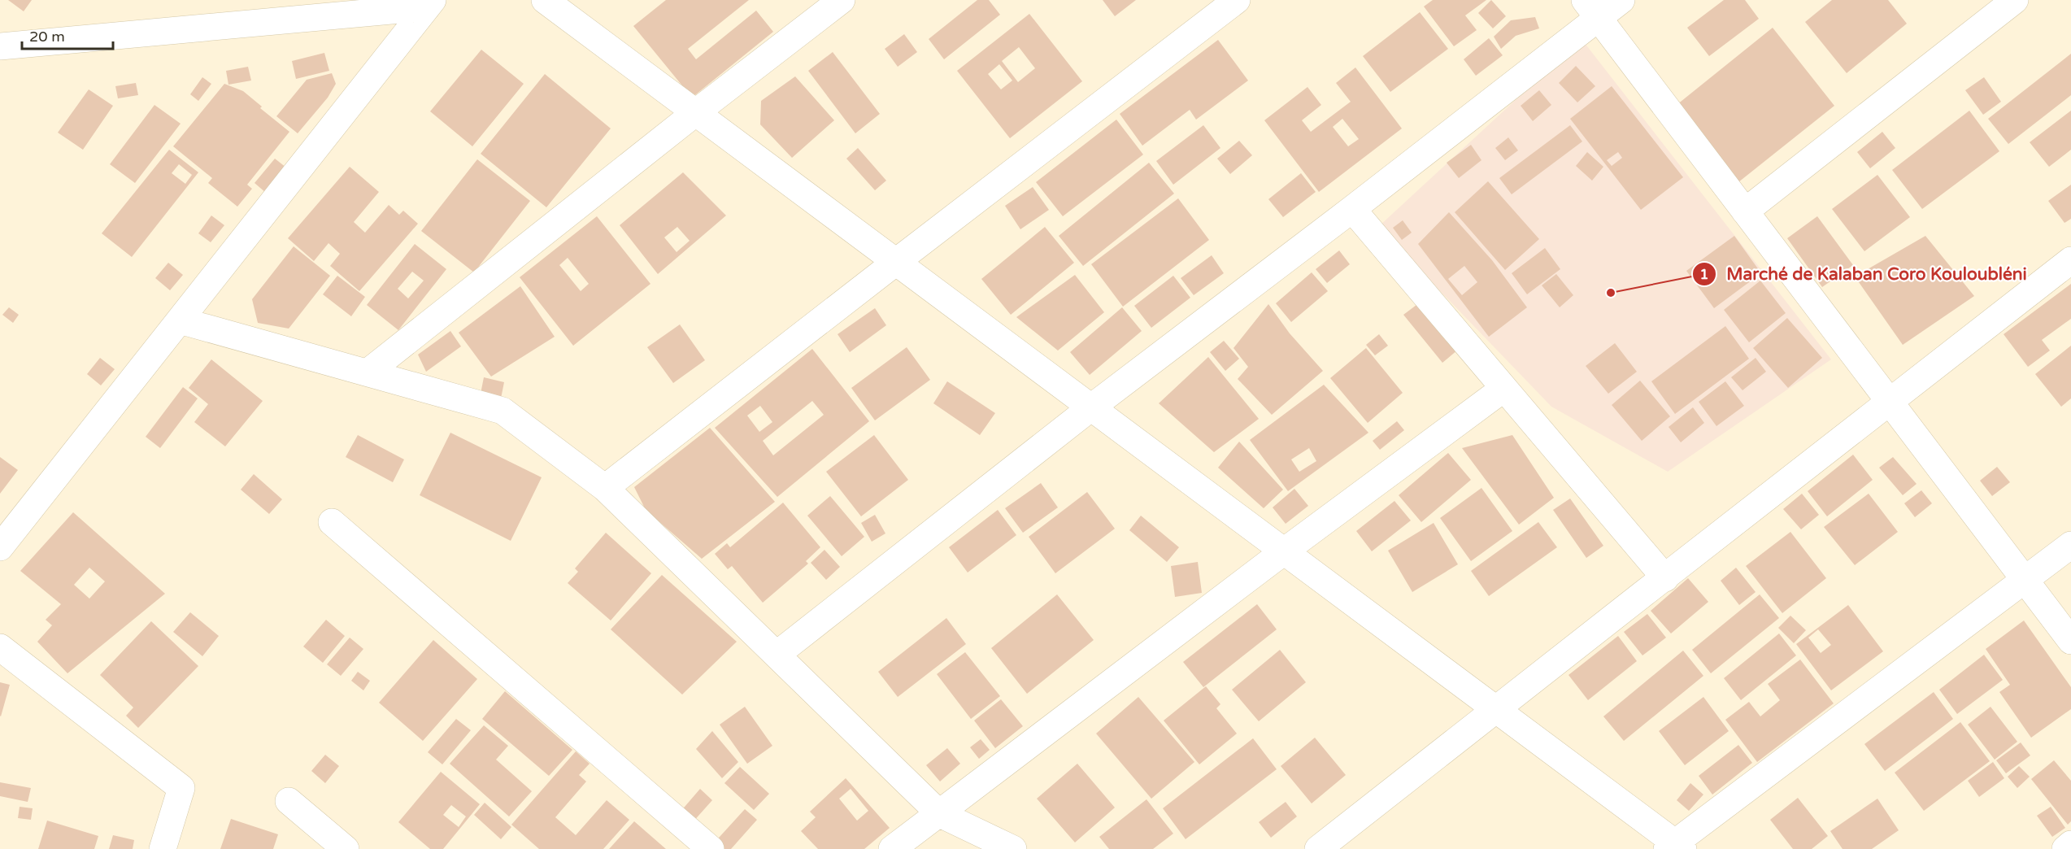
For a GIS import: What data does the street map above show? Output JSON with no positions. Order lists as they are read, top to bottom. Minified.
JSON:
{"places":["Marché de Kalaban Coro Kouloubléni"],"scale_bar":"20 m"}
